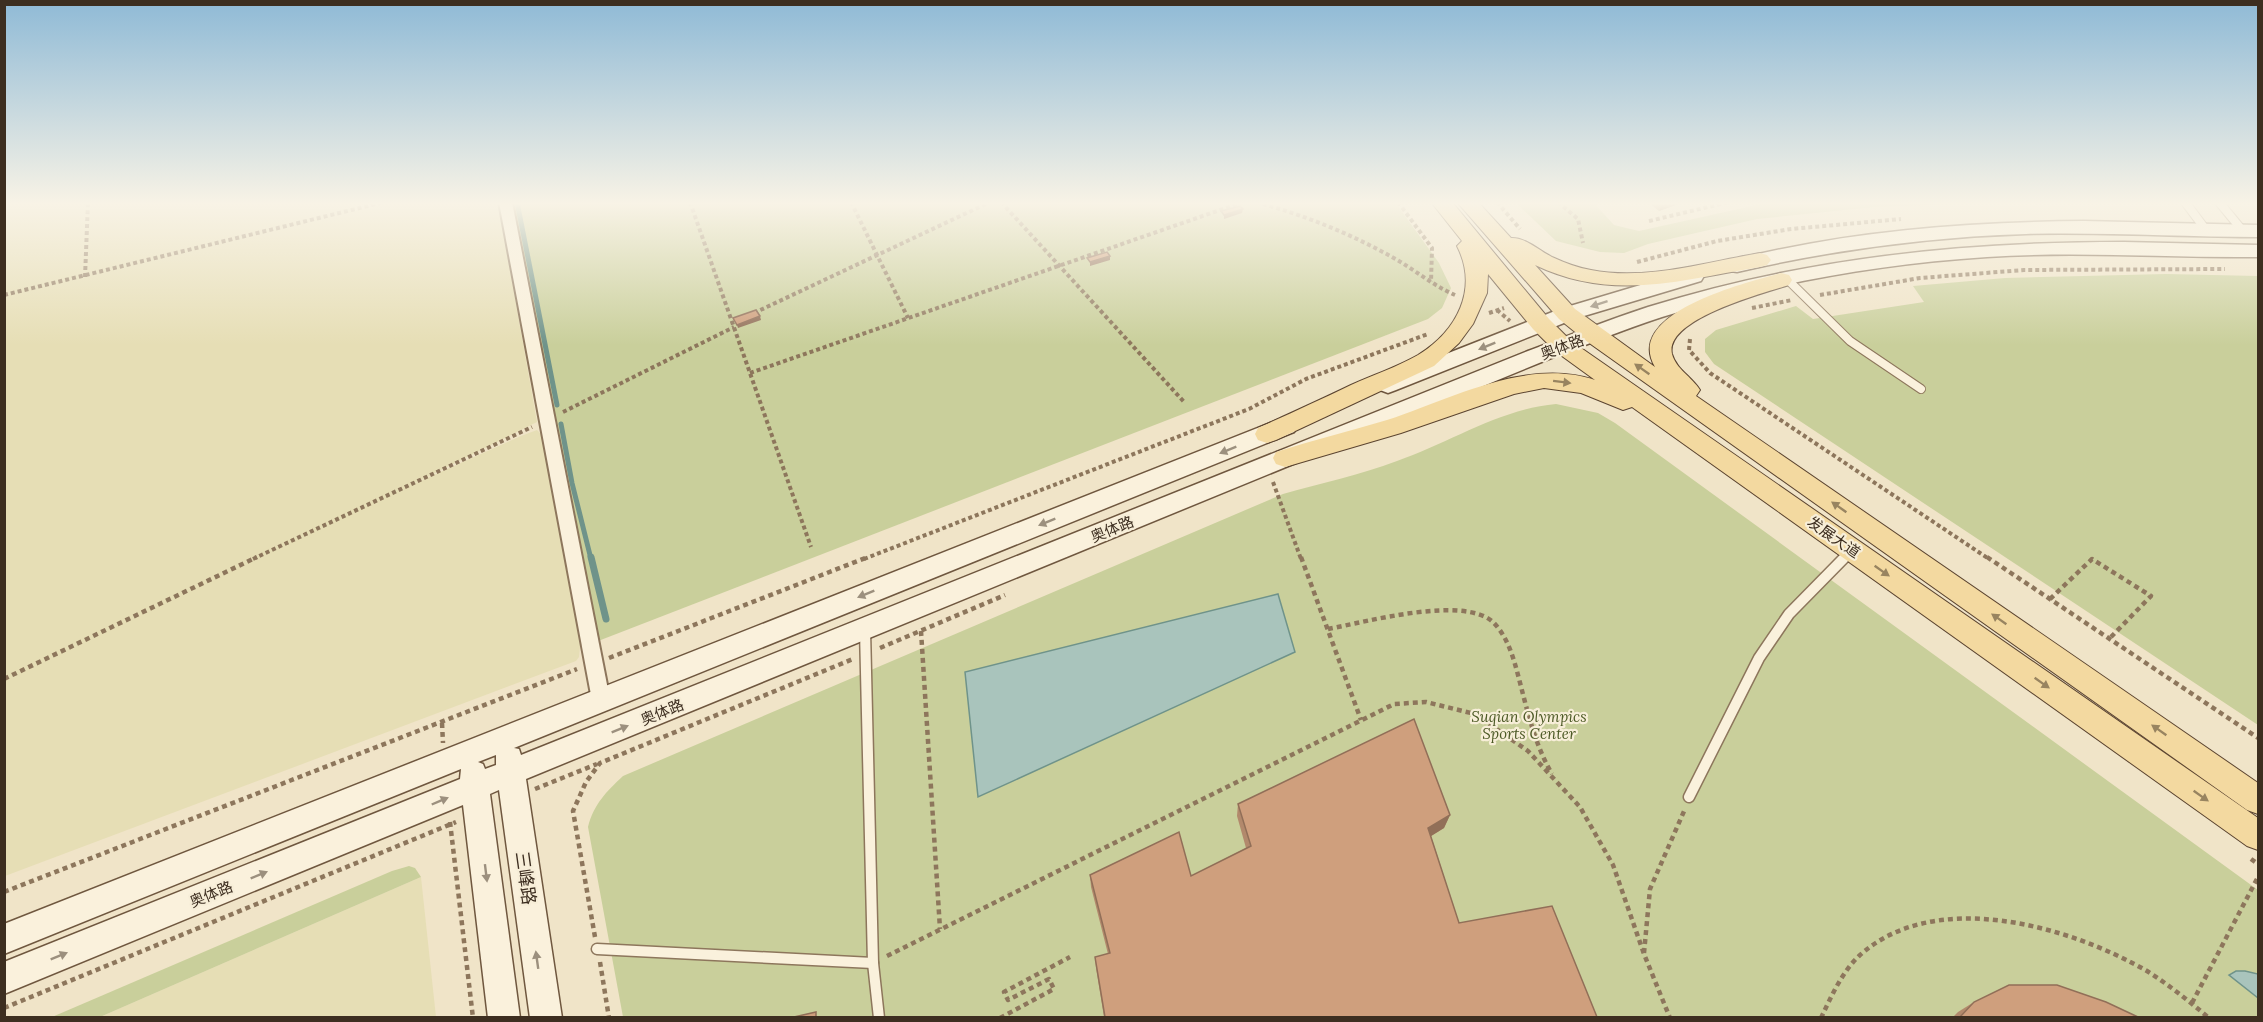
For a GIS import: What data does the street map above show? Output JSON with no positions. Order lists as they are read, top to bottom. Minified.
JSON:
{"streets":{"main road":["奥体路","发展大道","三峰路"]},"crossings":[["奥体路","发展大道"],["奥体路","三峰路"]],"parks":["Suqian Olympics Sports Center"]}
